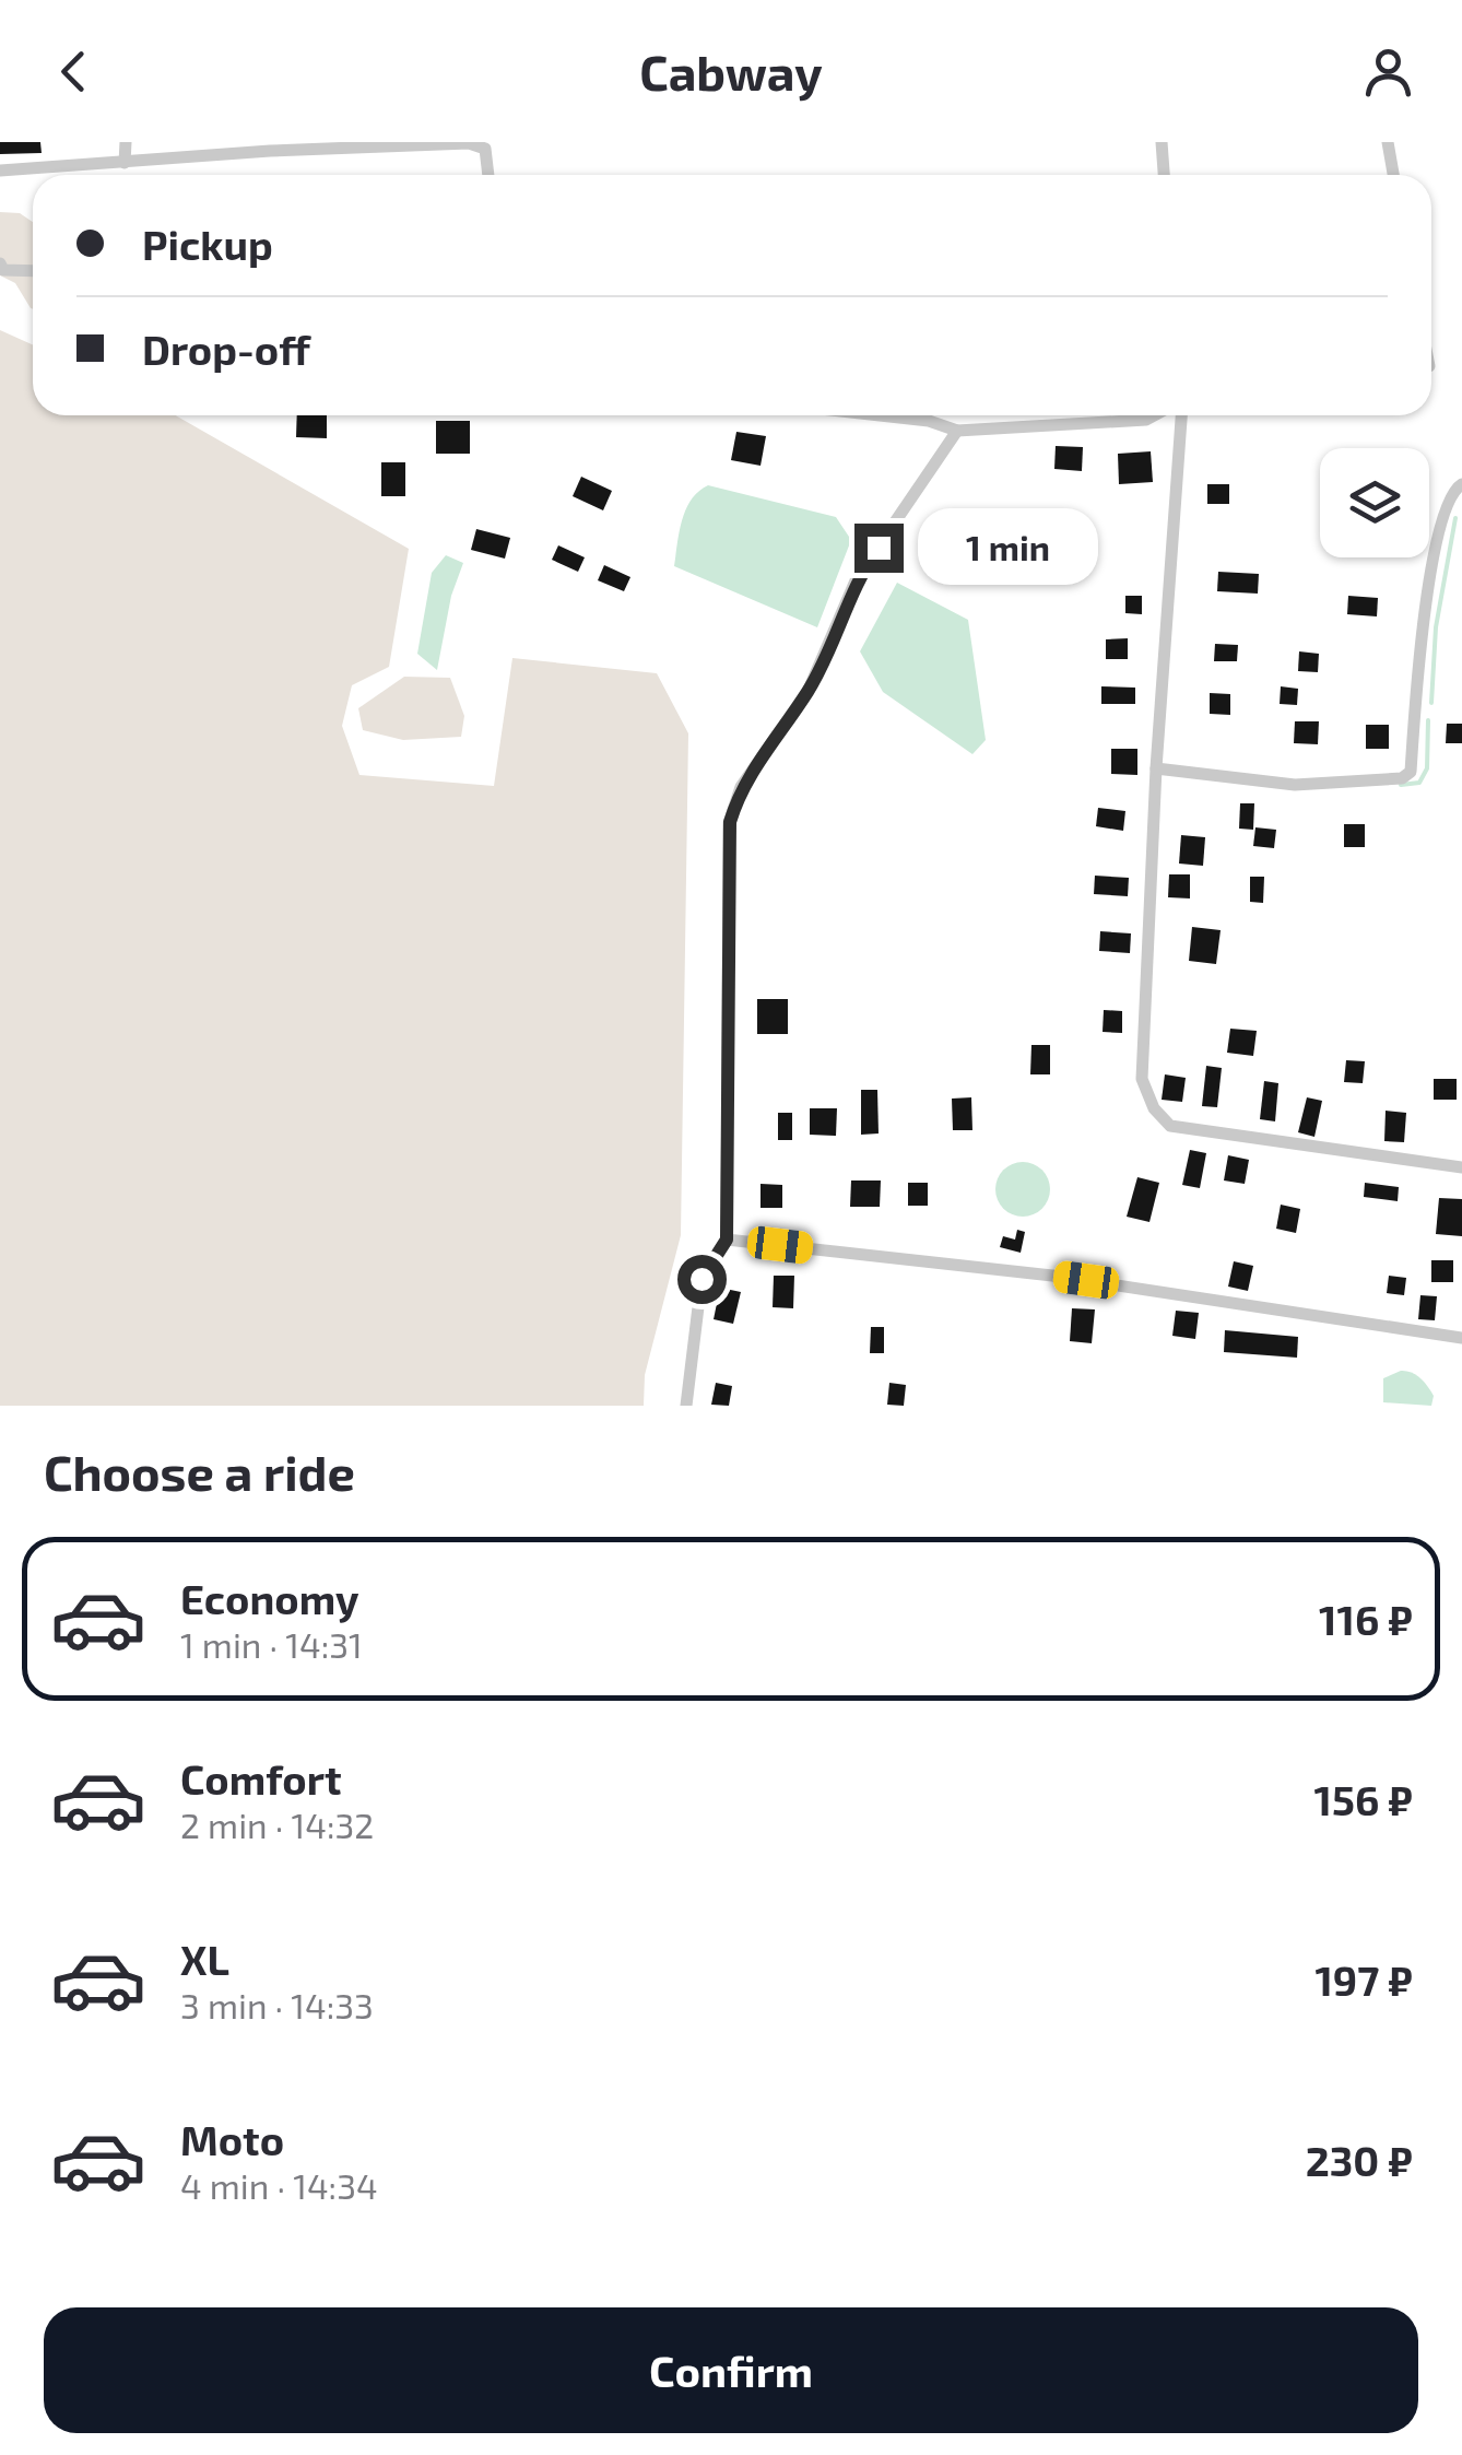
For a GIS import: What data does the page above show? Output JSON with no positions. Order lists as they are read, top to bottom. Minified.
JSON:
{"page":{"header":"Cabway","banner":["Pickup","Drop-off"],"bubble":"1 min","heading":"Choose a ride","list":[{"name":"Economy","note":"1 min · 14:31","value":"116 ₽"},{"name":"Comfort","note":"2 min · 14:32","value":"156 ₽"},{"name":"XL","note":"3 min · 14:33","value":"197 ₽"},{"name":"Moto","note":"4 min · 14:34","value":"230 ₽"}],"buttons":"Confirm"}}
